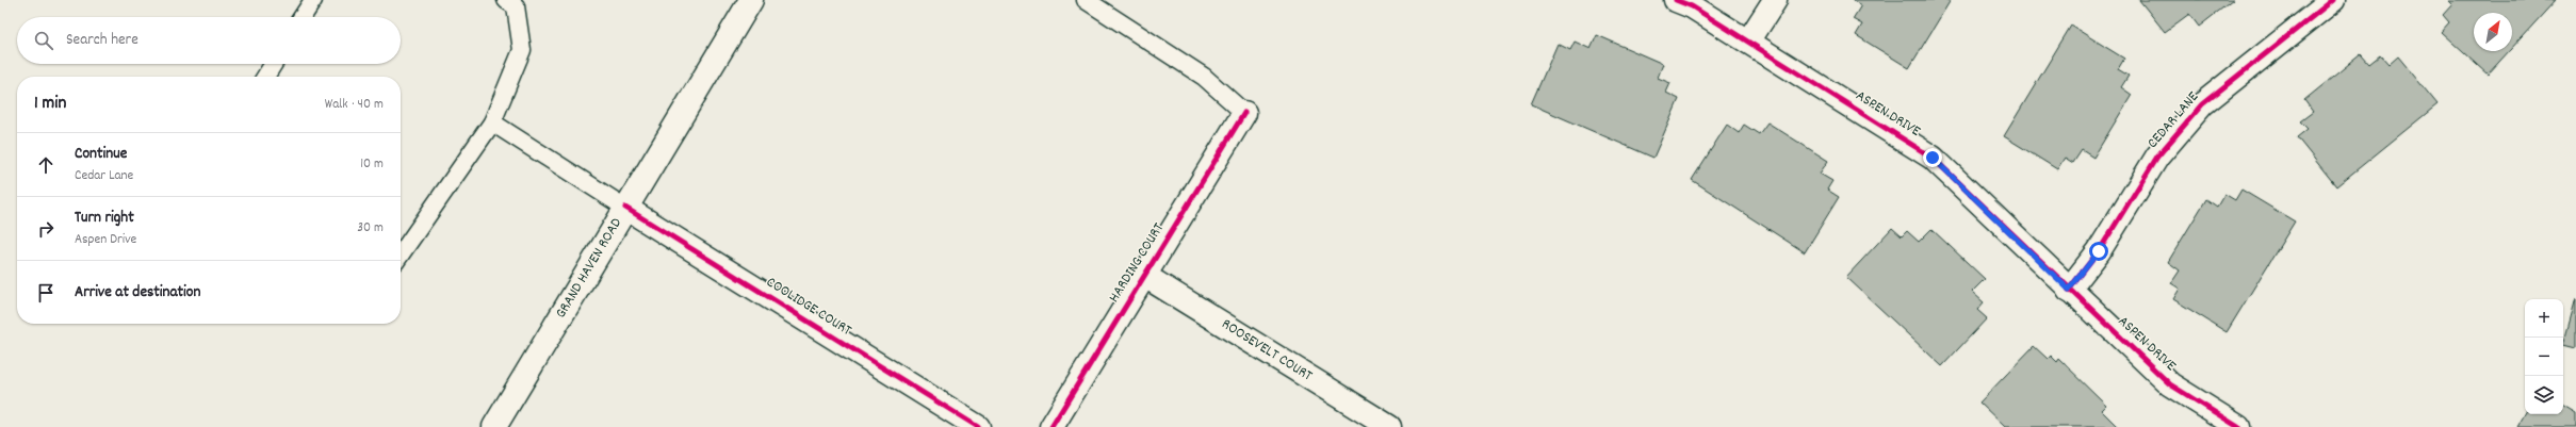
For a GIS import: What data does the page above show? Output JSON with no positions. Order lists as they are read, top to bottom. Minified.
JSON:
{"streets":{"street":["ASPEN DRIVE","CEDAR LANE","HARDING COURT","GRAND HAVEN ROAD","COOLIDGE COURT","ROOSEVELT COURT"]},"crossings":[["ASPEN DRIVE","CEDAR LANE"],["HARDING COURT","ROOSEVELT COURT"],["GRAND HAVEN ROAD","COOLIDGE COURT"]],"north":"top right","page":{"search":"Search here","heading":["1 min","Walk · 40 m"],"list":[["Continue","Cedar Lane","10 m"],["Turn right","Aspen Drive","30 m"],"Arrive at destination"],"map_buttons":["+","−"]}}
